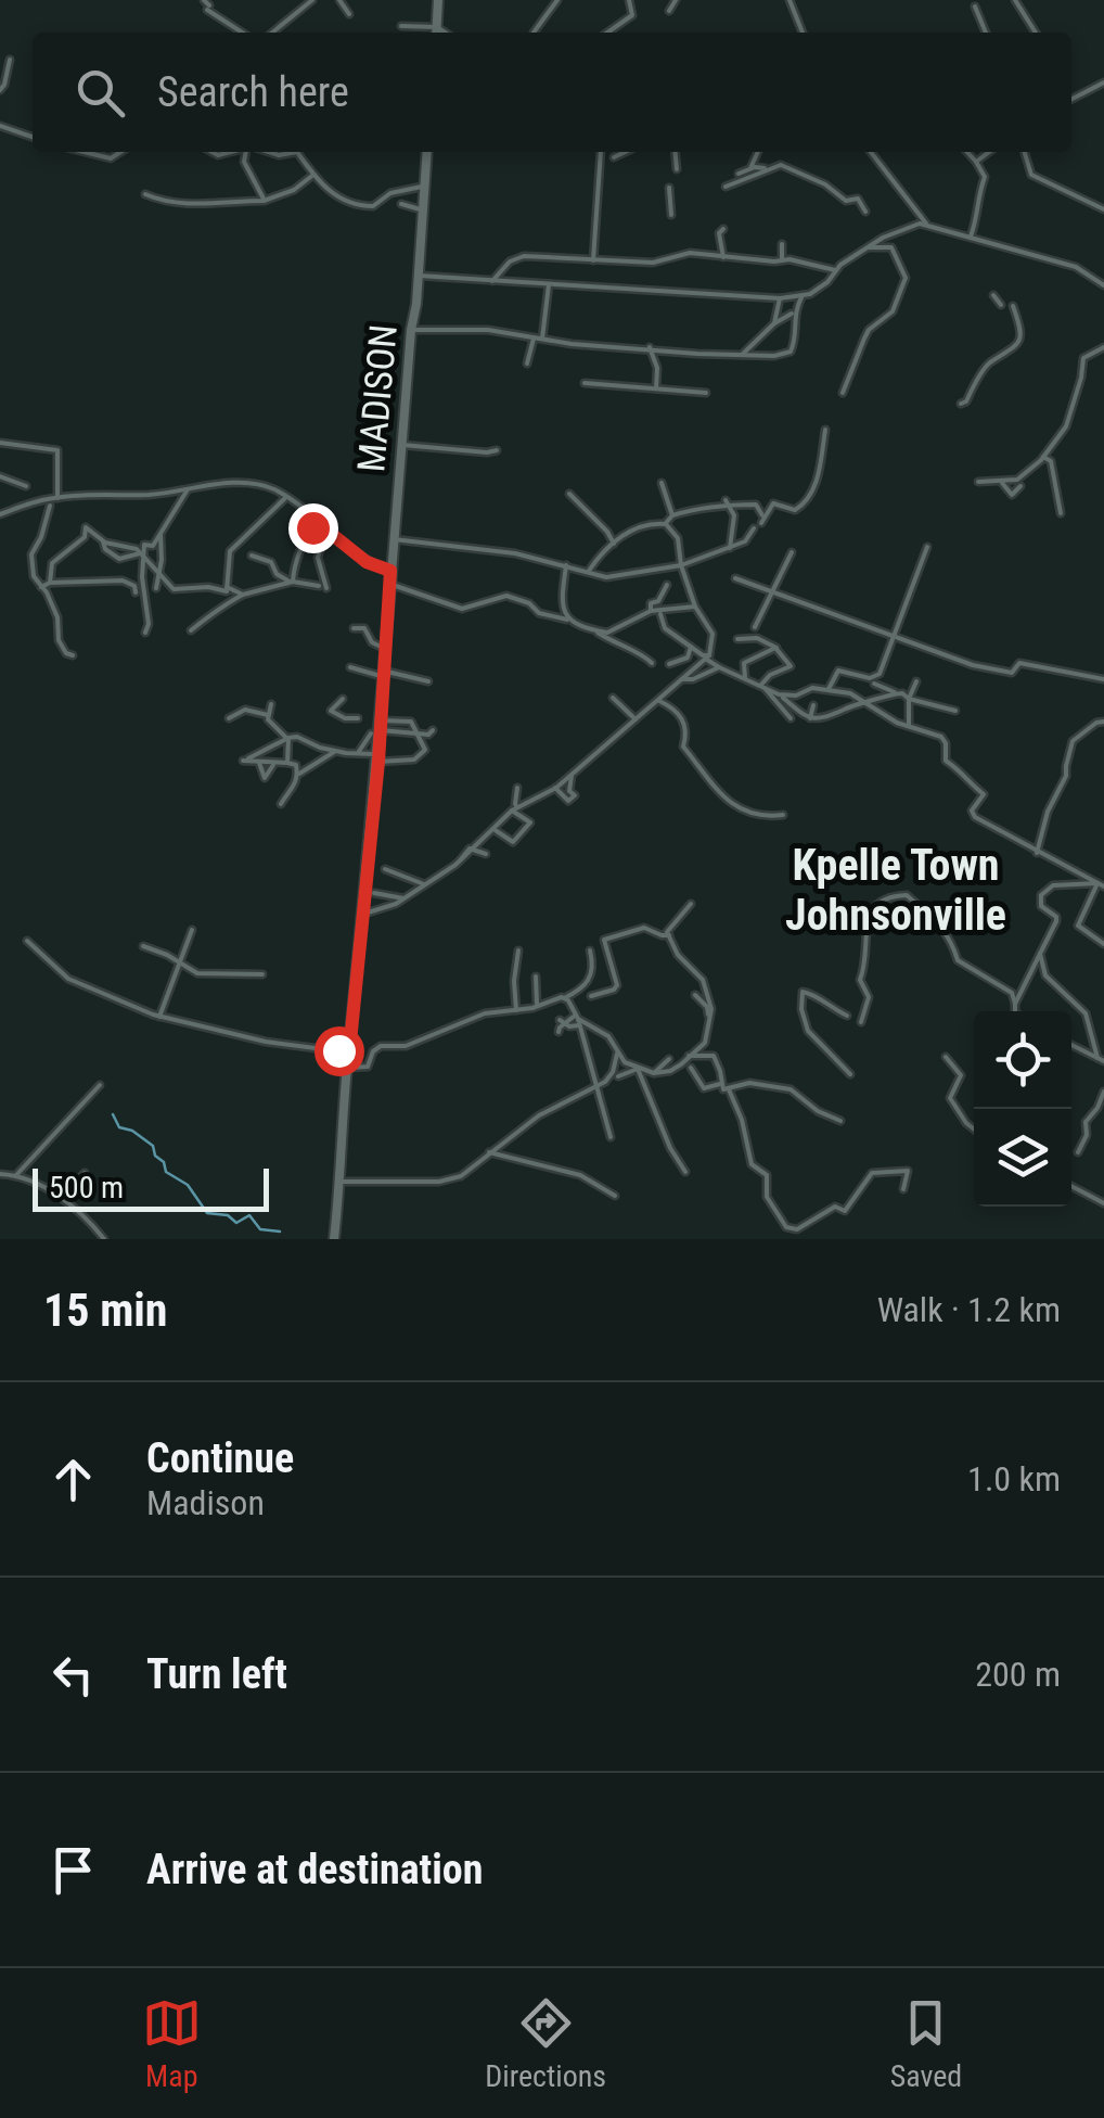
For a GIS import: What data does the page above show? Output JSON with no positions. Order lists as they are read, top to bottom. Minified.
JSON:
{"streets":{"street":["MADISON"]},"districts":["Kpelle Town Johnsonville"],"scale_bar":"500 m","page":{"search":"Search here","scale":"500 m","heading":["15 min","Walk · 1.2 km"],"list":[["Continue","Madison","1.0 km"],["Turn left","200 m"],"Arrive at destination"],"nav":["Map","Directions","Saved"]}}
